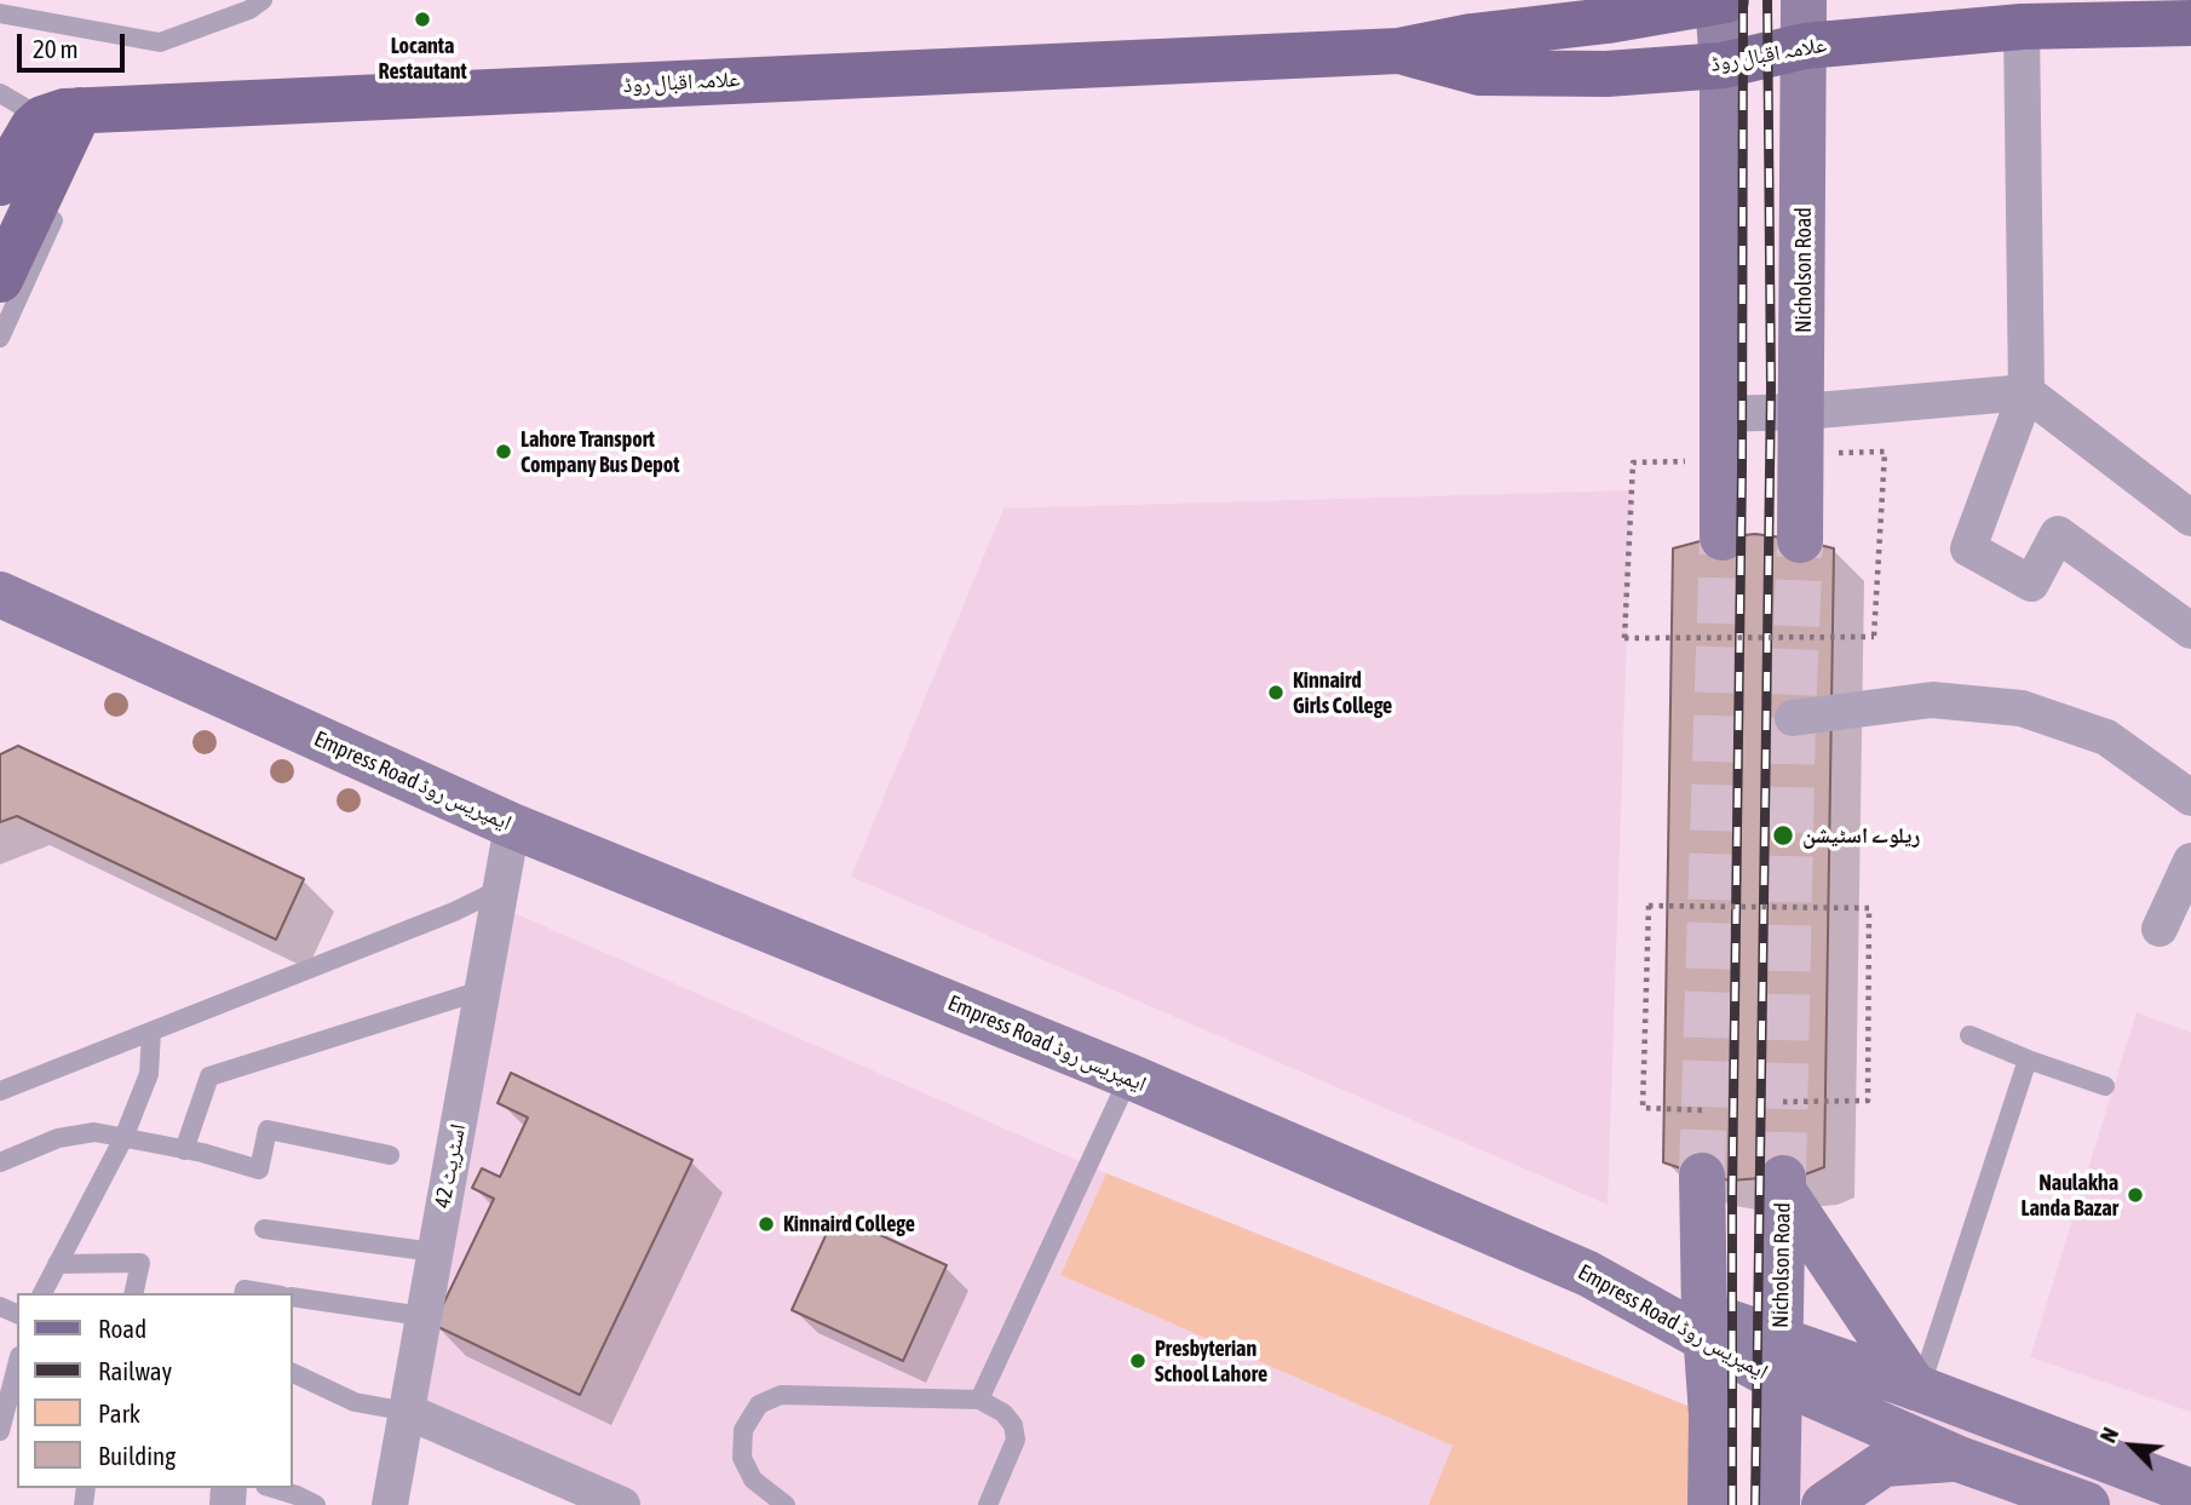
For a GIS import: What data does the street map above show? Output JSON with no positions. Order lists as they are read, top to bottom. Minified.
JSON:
{"streets":{"main road":["علامہ اقبال روڈ","Nicholson Road","Empress Road ایمپریس روڈ"],"street":["اسٹریٹ 42"]},"crossings":[["علامہ اقبال روڈ","Nicholson Road"],["Nicholson Road","Empress Road ایمپریس روڈ"],["Empress Road ایمپریس روڈ","اسٹریٹ 42"]],"places":["Locanta Restautant","Lahore Transport Company Bus Depot","Kinnaird Girls College","ریلوے اسٹیشن","Naulakha Landa Bazar","Kinnaird College","Presbyterian School Lahore"],"legend":["Road","Railway","Park","Building"],"scale_bar":"20 m","north":"top left"}
